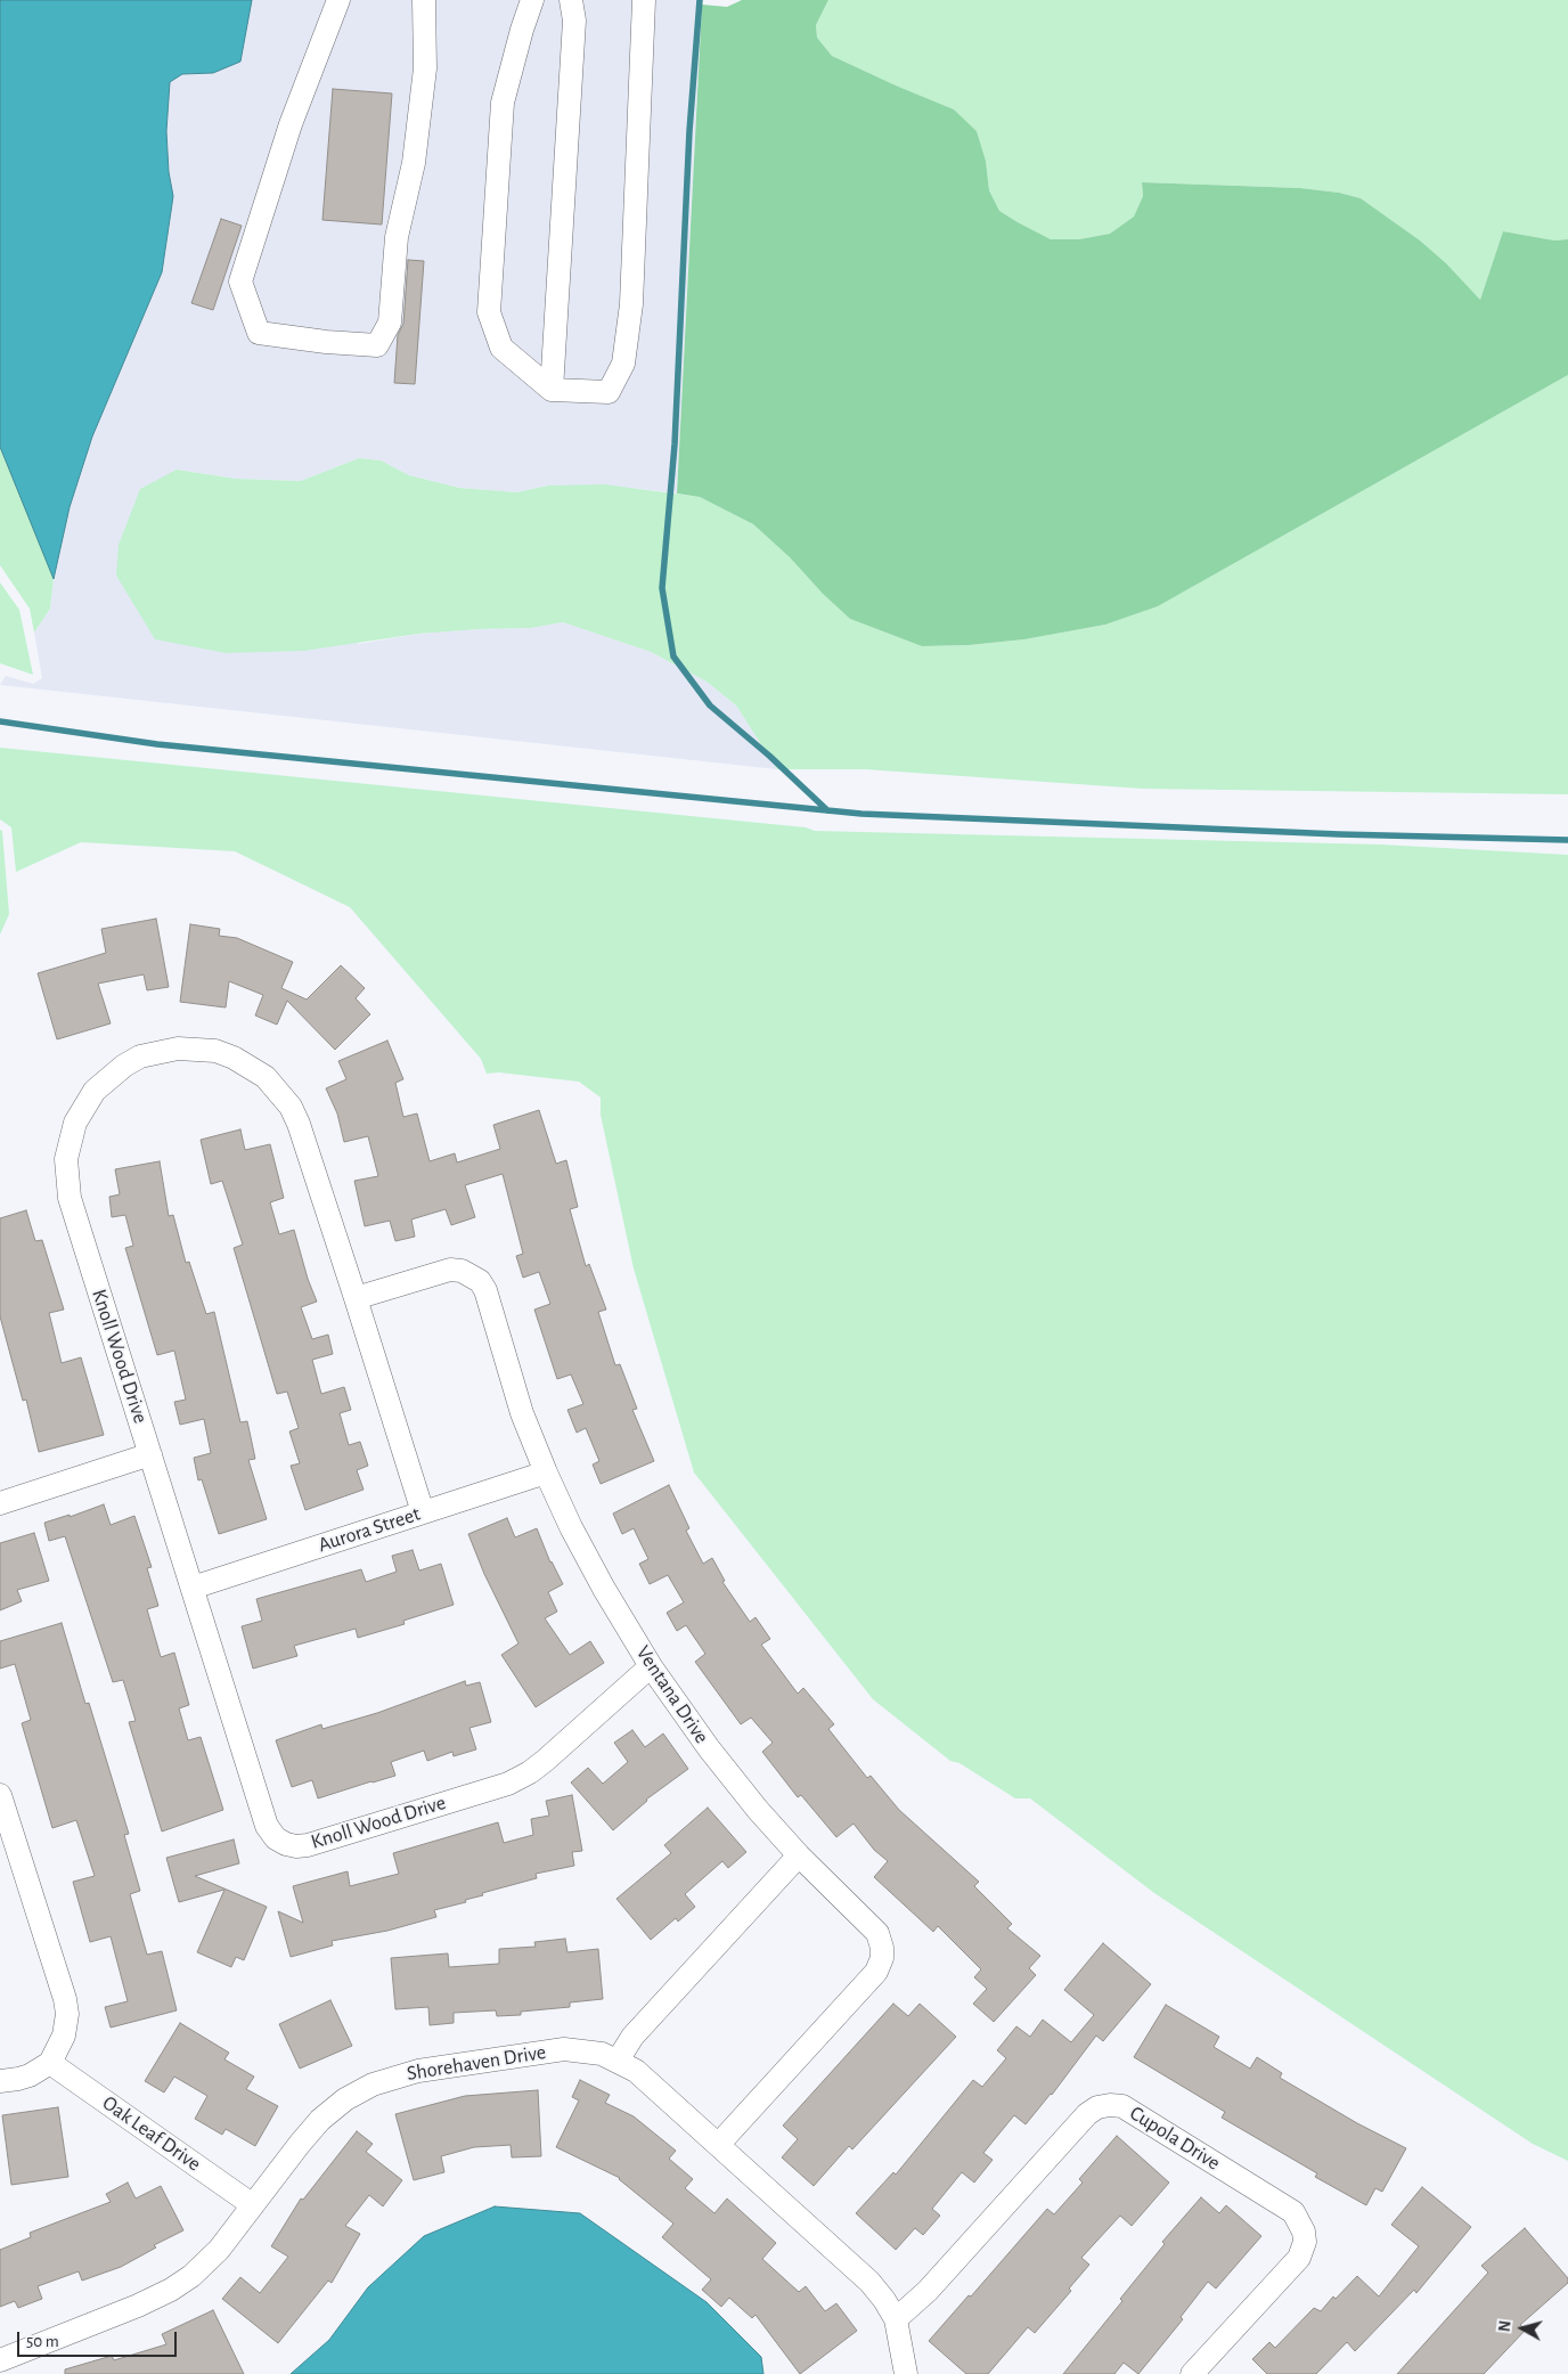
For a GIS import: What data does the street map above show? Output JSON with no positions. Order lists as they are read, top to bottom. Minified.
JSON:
{"streets":{"street":["Knoll Wood Drive","Aurora Street","Ventana Drive","Shorehaven Drive","Oak Leaf Drive","Cupola Drive"]},"crossings":[["Knoll Wood Drive","Aurora Street"],["Knoll Wood Drive","Ventana Drive"],["Aurora Street","Ventana Drive"],["Ventana Drive","Shorehaven Drive"],["Shorehaven Drive","Oak Leaf Drive"],["Shorehaven Drive","Cupola Drive"]],"scale_bar":"50 m","north":"left"}
